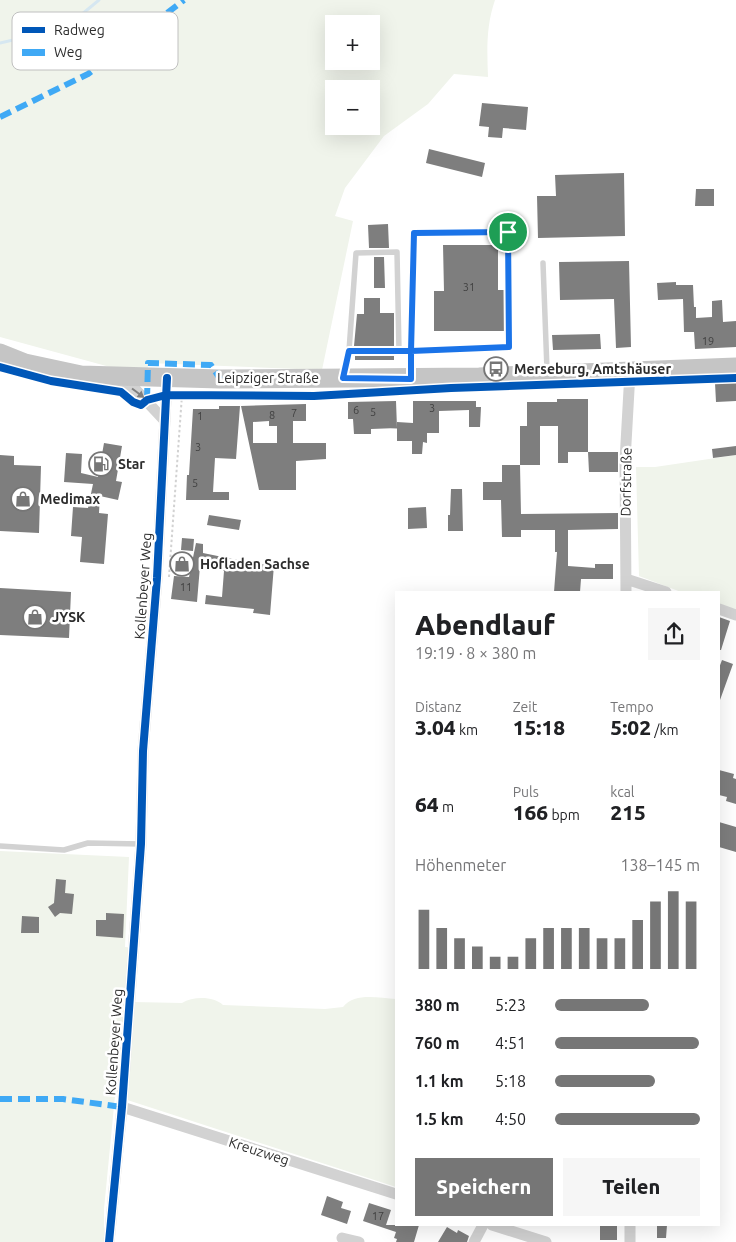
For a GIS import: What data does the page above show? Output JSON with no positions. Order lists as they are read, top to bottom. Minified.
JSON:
{"streets":{"main road":["Leipziger Straße"],"street":["Dorfstraße","Kollenbeyer Weg","Kreuzweg"]},"crossings":[["Leipziger Straße","Dorfstraße"],["Leipziger Straße","Kollenbeyer Weg"],["Kollenbeyer Weg","Kreuzweg"]],"places":{"bus stop":["Merseburg, Amtshäuser"],"fuel station":["Star"],"shop":["Medimax","Hofladen Sachse","JYSK"]},"house_numbers":["31","19","3","6","5","7","8","1","3","5","11","17"],"legend":["Radweg","Weg"],"page":{"map_buttons":["+","−"],"heading":["Abendlauf","19:19 · 8 × 380 m"],"stats":[["Distanz","3.04 km"],["Zeit","15:18"],["Tempo","5:02 /km"],["64 m"],["Puls","166 bpm"],["kcal","215"]],"chart":["Höhenmeter","138–145 m"],"list":[{"name":"380 m","note":"5:23"},{"name":"760 m","note":"4:51"},{"name":"1.1 km","note":"5:18"},{"name":"1.5 km","note":"4:50"}],"buttons":["Speichern","Teilen"]}}
